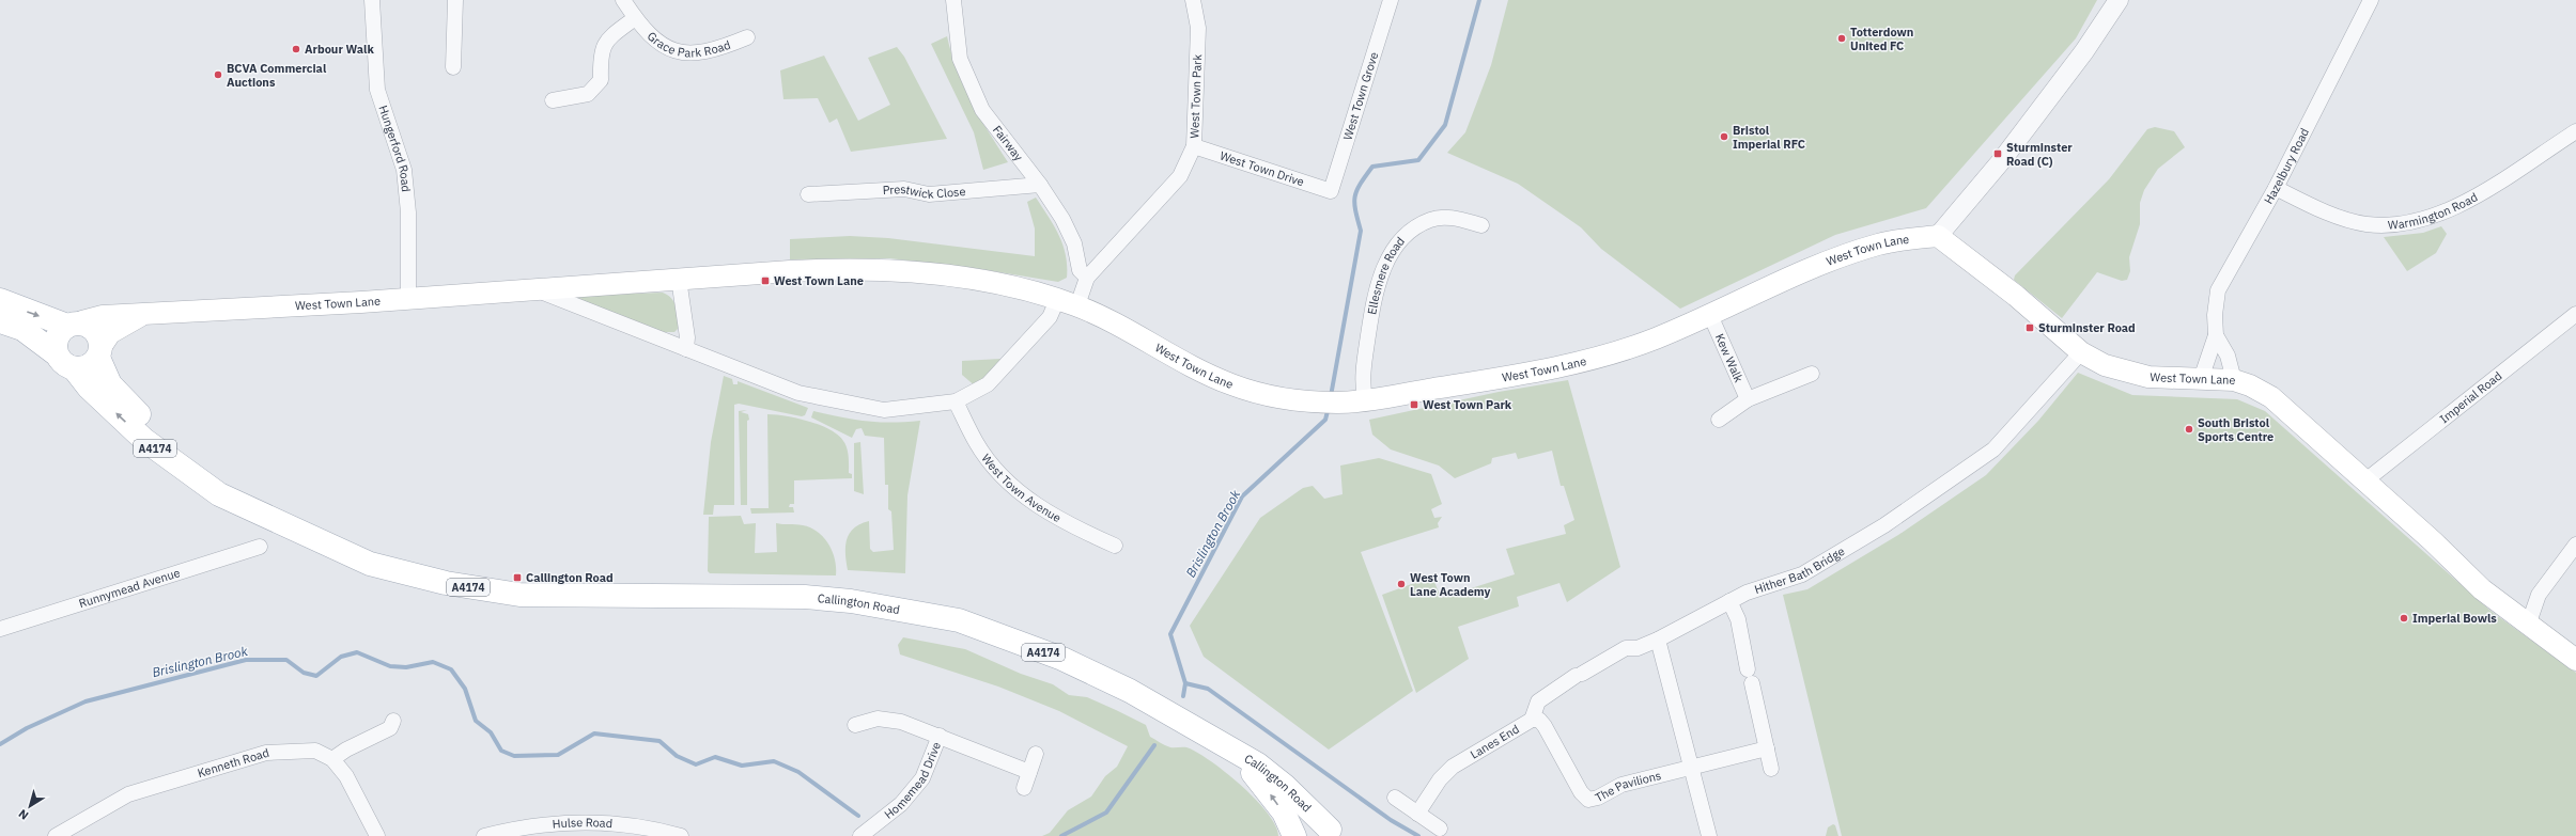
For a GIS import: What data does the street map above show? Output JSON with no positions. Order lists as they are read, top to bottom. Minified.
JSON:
{"streets":{"main road":["West Town Lane","A4174","Callington Road"],"street":["Grace Park Road","West Town Park","West Town Grove","Fairway","Hungerford Road","Hazelbury Road","West Town Drive","Prestwick Close","Warmington Road","Ellesmere Road","Kew Walk","Imperial Road","West Town Avenue","Hither Bath Bridge","Runnymead Avenue","Lanes End","Kenneth Road","Homemead Drive","The Pavilions","Hulse Road"]},"crossings":[["West Town Park","Fairway"],["West Town Park","West Town Drive"],["West Town Park","West Town Lane"],["West Town Grove","West Town Drive"],["Fairway","Prestwick Close"],["Hungerford Road","West Town Lane"],["Hazelbury Road","Warmington Road"],["Hazelbury Road","West Town Lane"],["West Town Lane","Ellesmere Road"],["West Town Lane","Kew Walk"],["West Town Lane","Imperial Road"],["West Town Lane","A4174"],["West Town Lane","West Town Avenue"],["West Town Lane","Hither Bath Bridge"],["A4174","Callington Road"],["Hither Bath Bridge","Lanes End"],["Lanes End","The Pavilions"]],"water":["Brislington Brook"],"places":{"other":["Totterdown United FC","Arbour Walk","BCVA Commercial Auctions","Bristol Imperial RFC","South Bristol Sports Centre","West Town Lane Academy","Imperial Bowls"],"transit":["Sturminster Road (C)","West Town Lane","Sturminster Road","West Town Park","Callington Road"]},"north":"bottom left"}
